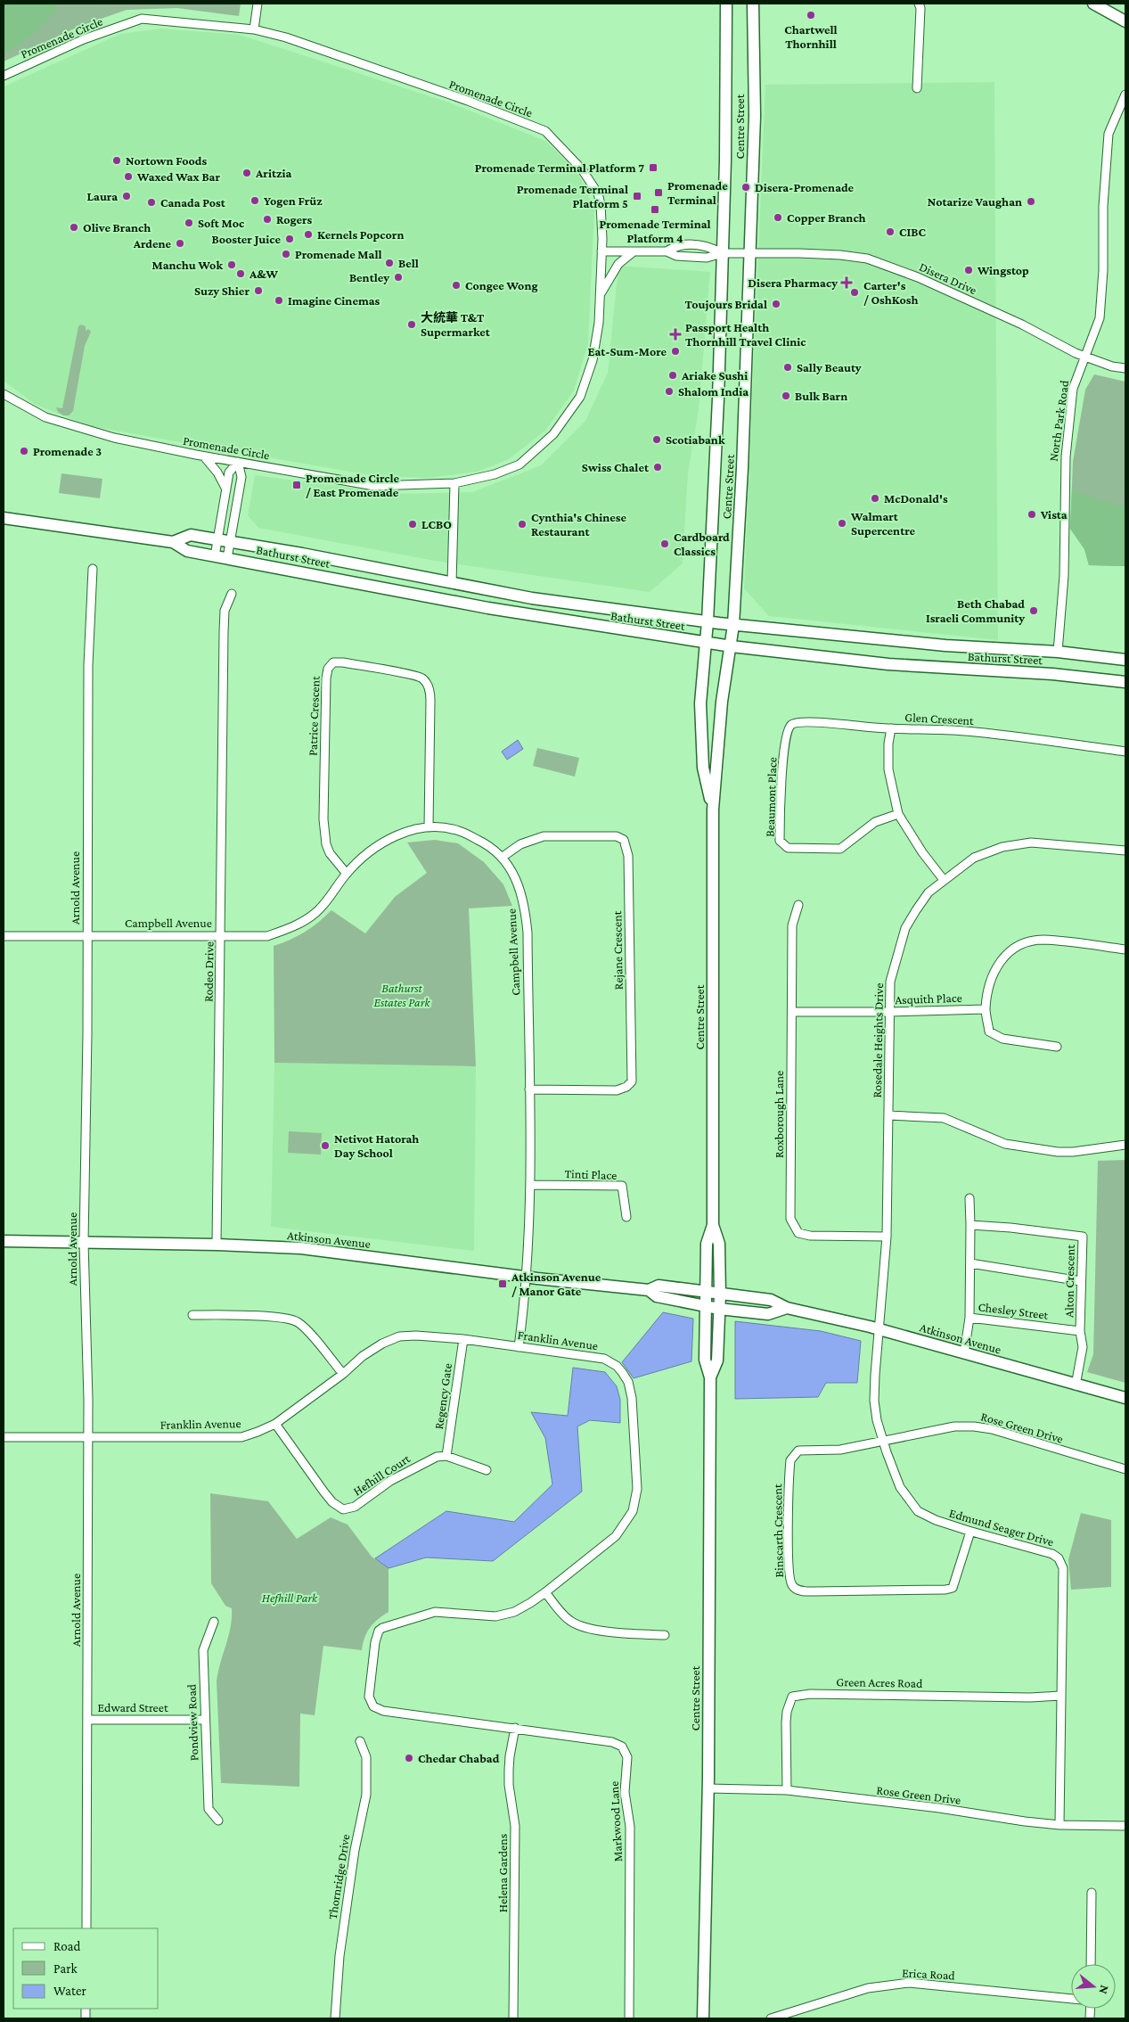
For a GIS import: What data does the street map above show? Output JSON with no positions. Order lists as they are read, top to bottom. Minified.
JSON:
{"streets":{"main road":["Centre Street","Bathurst Street","Atkinson Avenue"],"street":["Promenade Circle","Disera Drive","North Park Road","Patrice Crescent","Glen Crescent","Beaumont Place","Arnold Avenue","Campbell Avenue","Rejane Crescent","Rodeo Drive","Asquith Place","Rosedale Heights Drive","Roxborough Lane","Tinti Place","Alton Crescent","Chesley Street","Franklin Avenue","Regency Gate","Rose Green Drive","Hefhill Court","Edmund Seager Drive","Binscarth Crescent","Green Acres Road","Edward Street","Pondview Road","Markwood Lane","Helena Gardens","Thornridge Drive","Erica Road"]},"crossings":[["Centre Street","Disera Drive"],["Centre Street","Bathurst Street"],["Centre Street","Atkinson Avenue"],["Centre Street","Rose Green Drive"],["Disera Drive","North Park Road"],["North Park Road","Bathurst Street"],["Patrice Crescent","Campbell Avenue"],["Glen Crescent","Beaumont Place"],["Glen Crescent","Rosedale Heights Drive"],["Arnold Avenue","Campbell Avenue"],["Arnold Avenue","Atkinson Avenue"],["Arnold Avenue","Franklin Avenue"],["Arnold Avenue","Edward Street"],["Campbell Avenue","Rejane Crescent"],["Campbell Avenue","Rodeo Drive"],["Campbell Avenue","Tinti Place"],["Campbell Avenue","Atkinson Avenue"],["Campbell Avenue","Franklin Avenue"],["Rodeo Drive","Atkinson Avenue"],["Asquith Place","Rosedale Heights Drive"],["Asquith Place","Roxborough Lane"],["Rosedale Heights Drive","Roxborough Lane"],["Rosedale Heights Drive","Atkinson Avenue"],["Rosedale Heights Drive","Edmund Seager Drive"],["Atkinson Avenue","Alton Crescent"],["Atkinson Avenue","Edmund Seager Drive"],["Alton Crescent","Chesley Street"],["Franklin Avenue","Regency Gate"],["Franklin Avenue","Hefhill Court"],["Franklin Avenue","Markwood Lane"],["Regency Gate","Hefhill Court"],["Rose Green Drive","Edmund Seager Drive"],["Rose Green Drive","Binscarth Crescent"],["Rose Green Drive","Green Acres Road"],["Edmund Seager Drive","Binscarth Crescent"],["Edmund Seager Drive","Green Acres Road"],["Edward Street","Pondview Road"],["Markwood Lane","Helena Gardens"]],"parks":["Bathurst Estates Park","Hefhill Park"],"places":{"other":["Chartwell Thornhill","Nortown Foods","Aritzia","Waxed Wax Bar","Disera-Promenade","Laura","Yogen Früz","Notarize Vaughan","Canada Post","Copper Branch","Rogers","Soft Moc","Olive Branch","CIBC","Kernels Popcorn","Booster Juice","Ardene","Promenade Mall","Bell","Manchu Wok","Wingstop","A&W","Bentley","Congee Wong","Suzy Shier","Carter's / OshKosh","Imagine Cinemas","Toujours Bridal","大統華 T&T Supermarket","Eat-Sum-More","Sally Beauty","Ariake Sushi","Shalom India","Bulk Barn","Scotiabank","Promenade 3","Swiss Chalet","McDonald's","Vista","Walmart Supercentre","LCBO","Cynthia's Chinese Restaurant","Cardboard Classics","Beth Chabad Israeli Community","Netivot Hatorah Day School","Chedar Chabad"],"transit":["Promenade Terminal Platform 7","Promenade Terminal","Promenade Terminal Platform 5","Promenade Terminal Platform 4","Promenade Circle / East Promenade","Atkinson Avenue / Manor Gate"],"health":["Disera Pharmacy","Passport Health Thornhill Travel Clinic"]},"legend":["Road","Park","Water"],"north":"right"}
